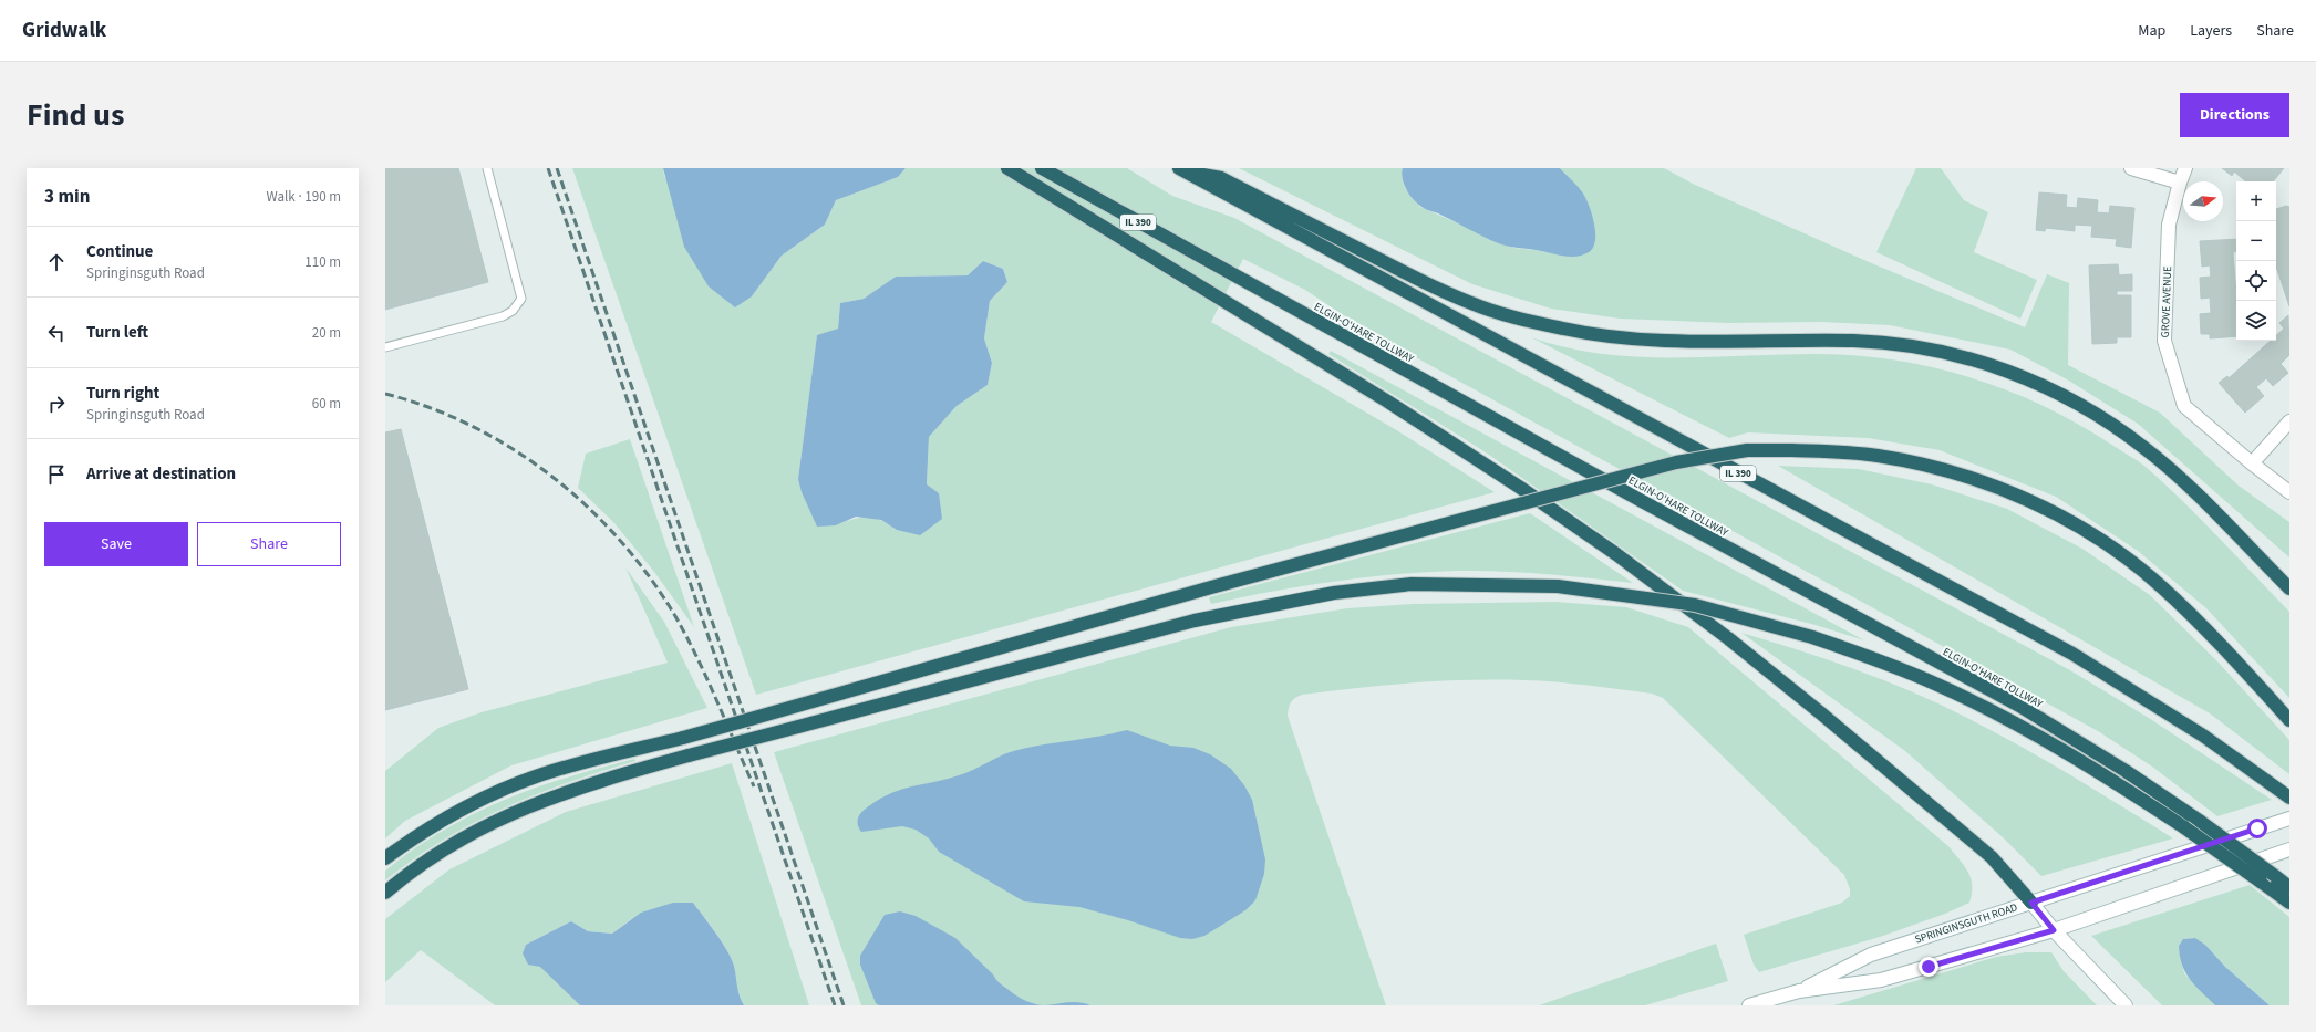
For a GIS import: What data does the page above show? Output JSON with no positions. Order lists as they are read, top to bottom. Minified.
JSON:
{"streets":{"highway":["IL 390","ELGIN-O'HARE TOLLWAY"],"street":["GROVE AVENUE","SPRINGINSGUTH ROAD"]},"north":"right","page":{"header":"Gridwalk","nav":["Map","Layers","Share"],"title":"Find us","buttons":["Directions",["Save","Share"]],"heading":["3 min","Walk · 190 m"],"map_buttons":["+","−"],"list":[["Continue","Springinsguth Road","110 m"],["Turn left","20 m"],["Turn right","Springinsguth Road","60 m"],"Arrive at destination"]}}
